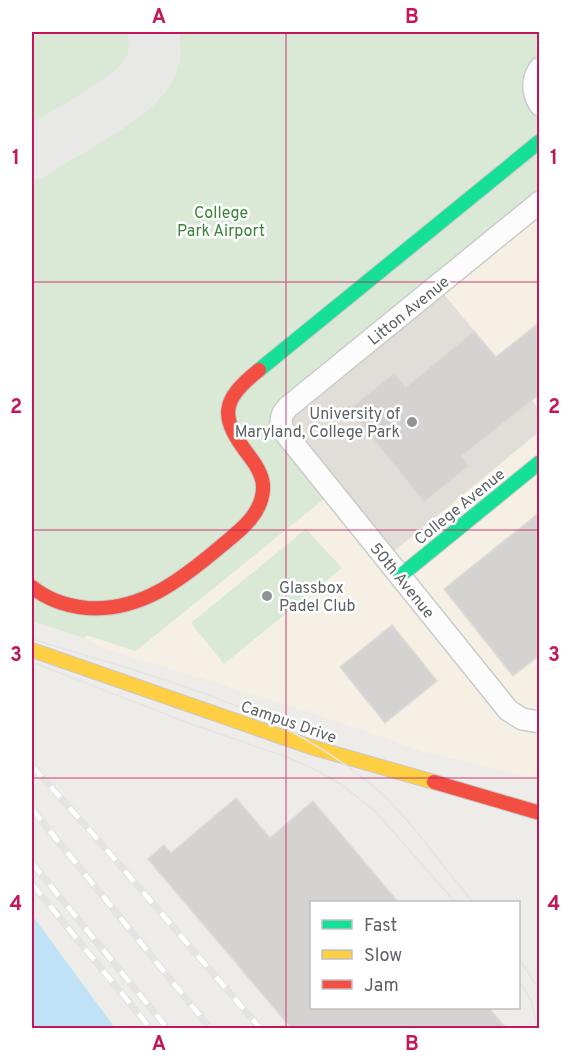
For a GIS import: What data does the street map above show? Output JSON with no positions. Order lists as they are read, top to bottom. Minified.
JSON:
{"streets":{"street":["Litton Avenue","College Avenue","50th Avenue","Campus Drive"]},"crossings":[["Litton Avenue","50th Avenue"],["College Avenue","50th Avenue"]],"parks":["College Park Airport"],"places":["University of Maryland, College Park","Glassbox Padel Club"],"legend":["Fast","Slow","Jam"],"grid":{"columns":["A","B"],"rows":["1","2","3","4"]}}
